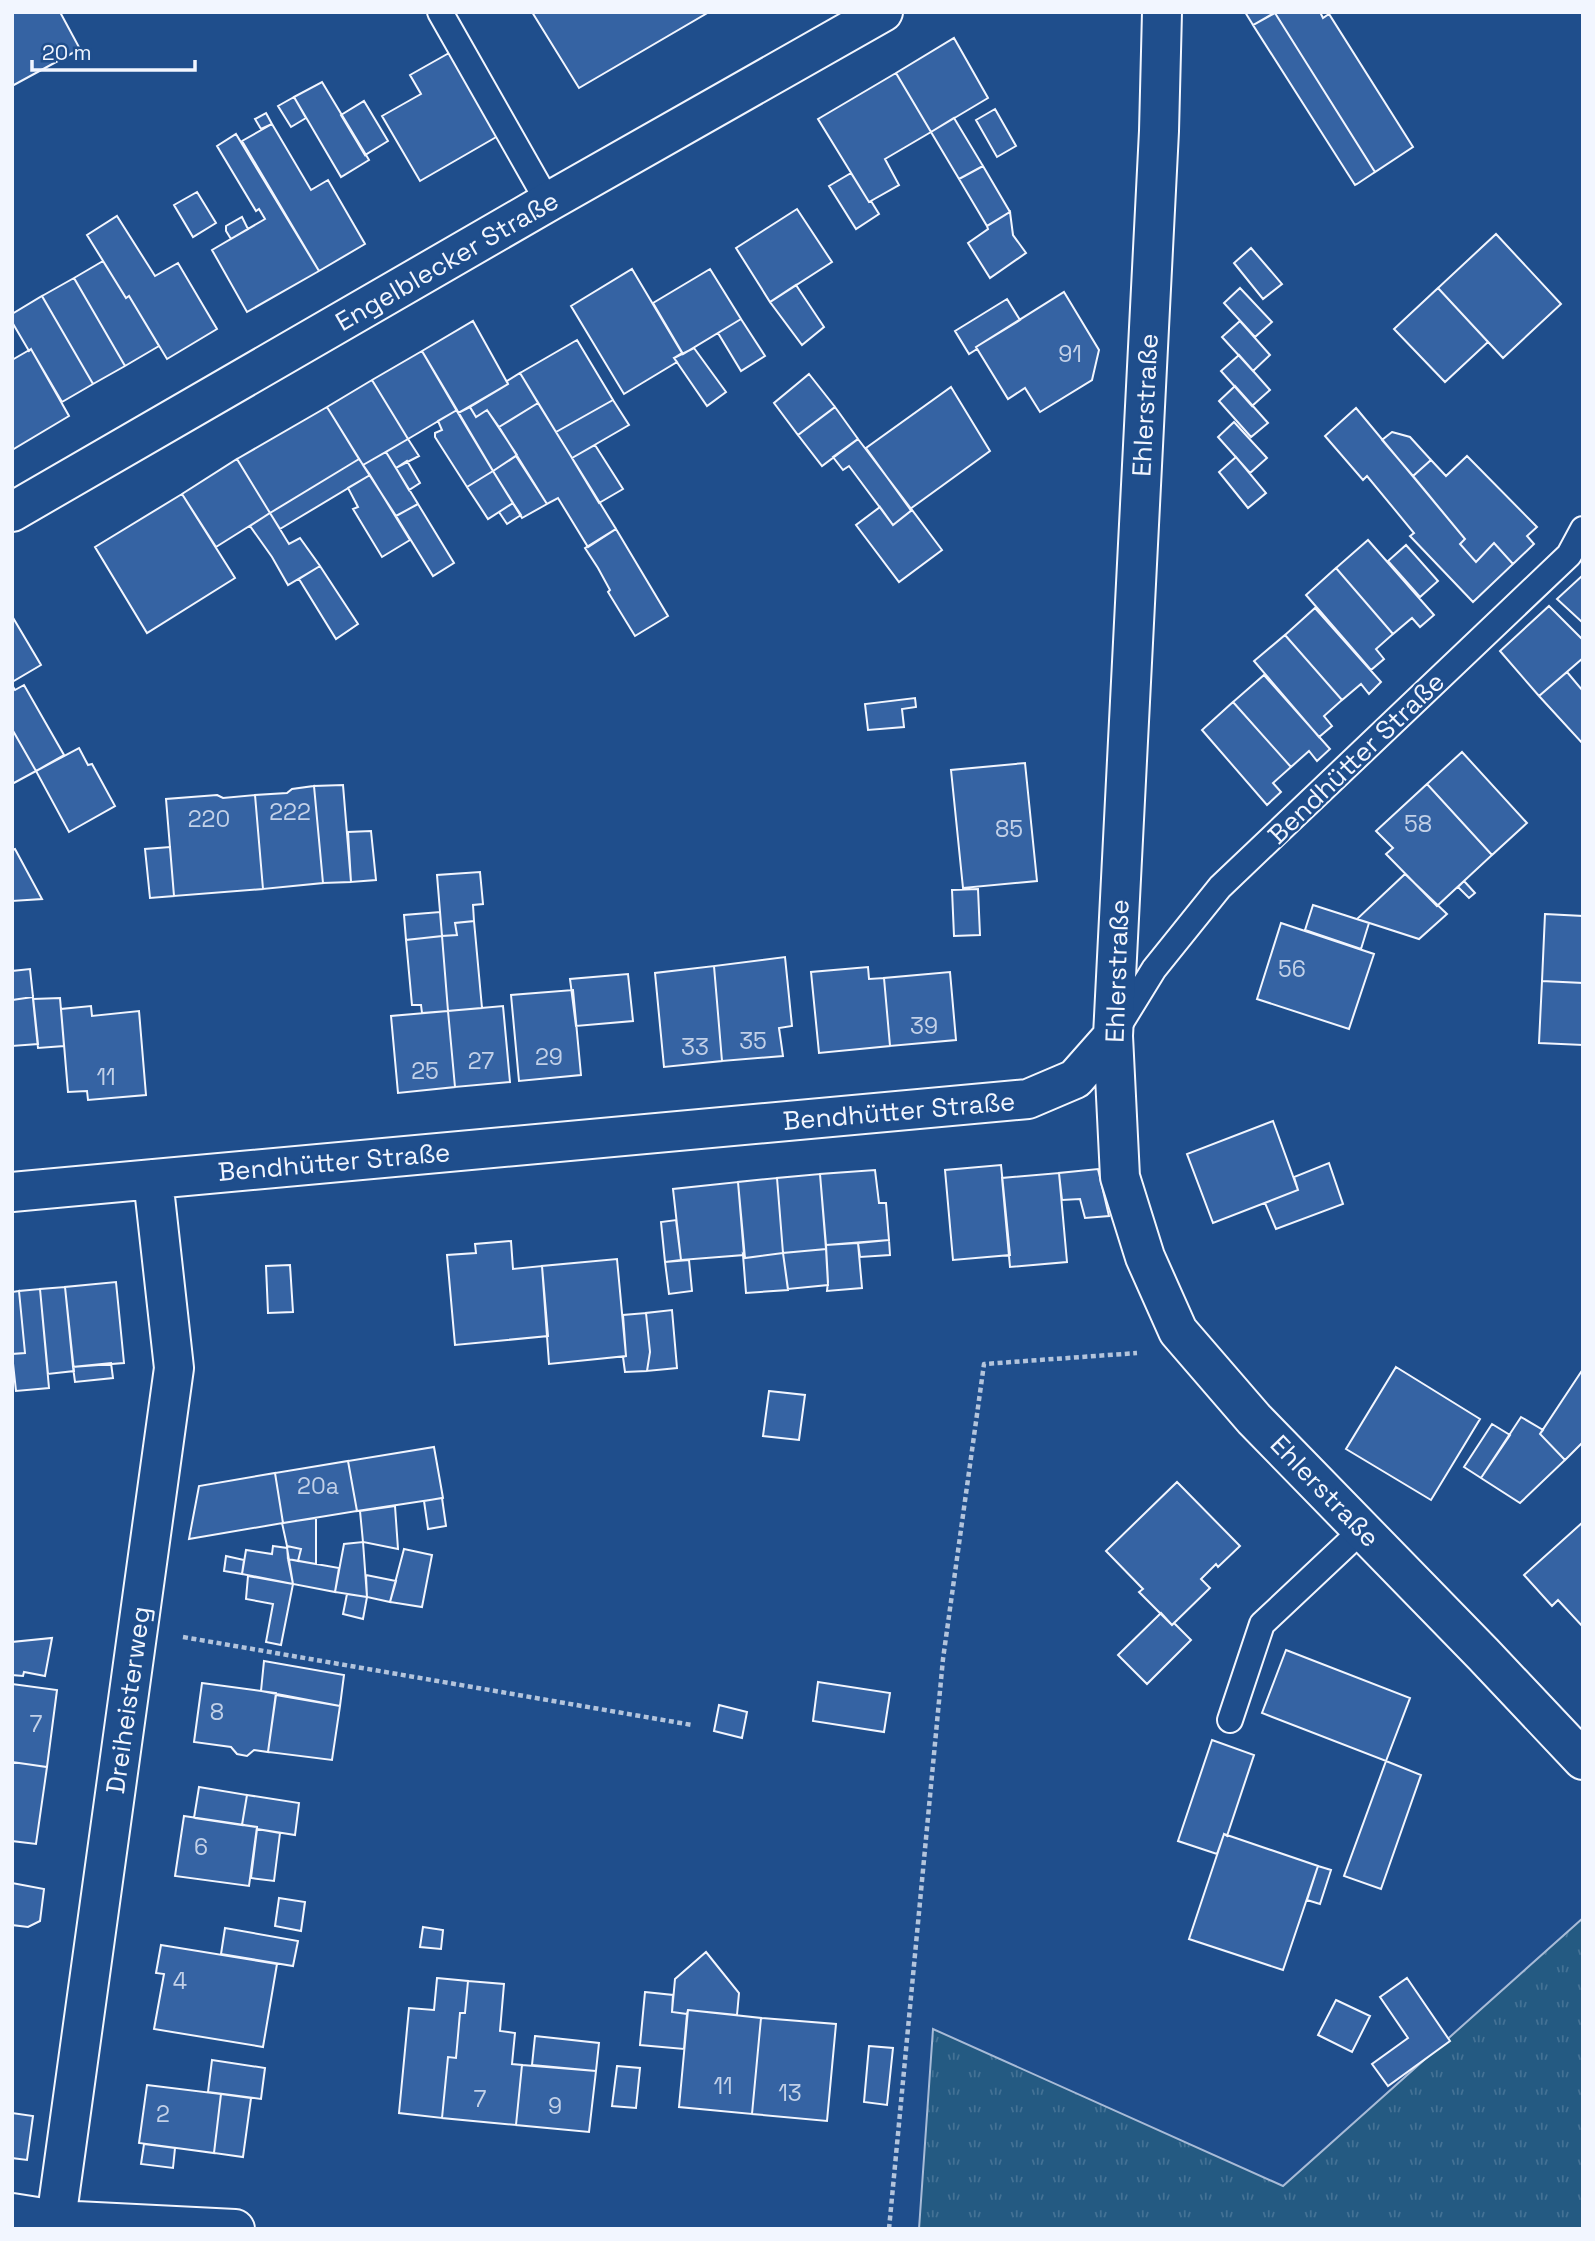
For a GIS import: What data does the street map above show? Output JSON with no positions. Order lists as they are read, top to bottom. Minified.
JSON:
{"streets":{"street":["Engelblecker Straße","Ehlerstraße","Bendhütter Straße","Dreiheisterweg"]},"crossings":[["Ehlerstraße","Bendhütter Straße"],["Bendhütter Straße","Dreiheisterweg"]],"house_numbers":["91","222","220","58","85","56","39","35","33","29","27","25","11","20a","8","7","6","4","11","13","7","9","2"],"scale_bar":"20 m"}
